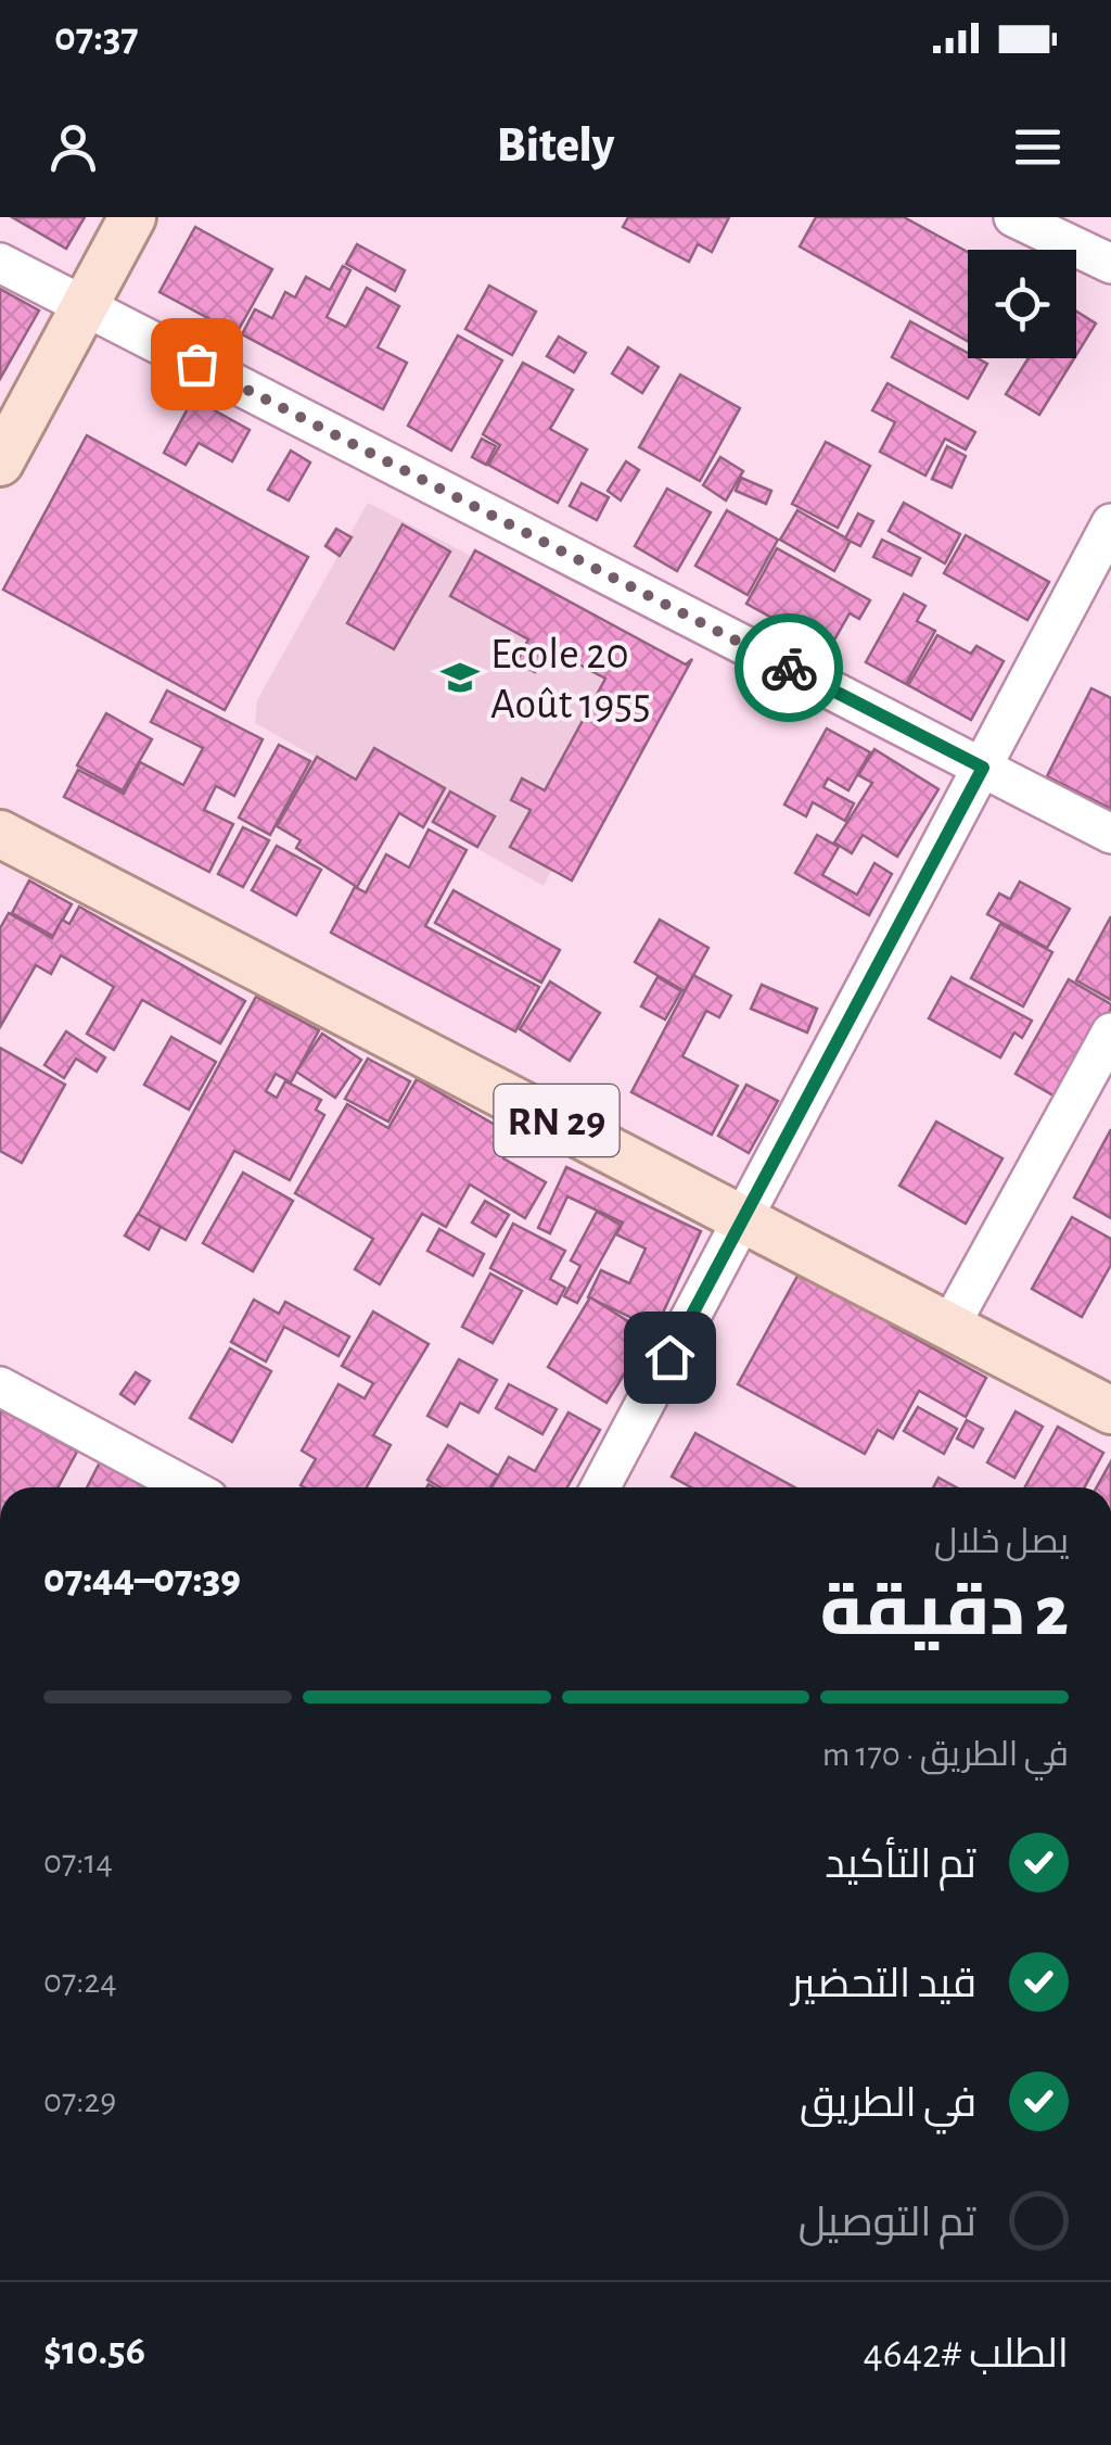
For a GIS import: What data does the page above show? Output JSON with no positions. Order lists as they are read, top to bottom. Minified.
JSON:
{"streets":{"main road":["RN 29"]},"places":{"school or university":["Ecole 20 Août 1955"]},"page":{"status":"07:37","header":"Bitely","heading":["2 دقيقة","يصل خلال","07:39–07:44"],"panel":["الطلب #4642","$10.56"],"bar":"في الطريق · 170 m","list":[["تم التأكيد","07:14"],["قيد التحضير","07:24"],["في الطريق","07:29"],"تم التوصيل"]}}
